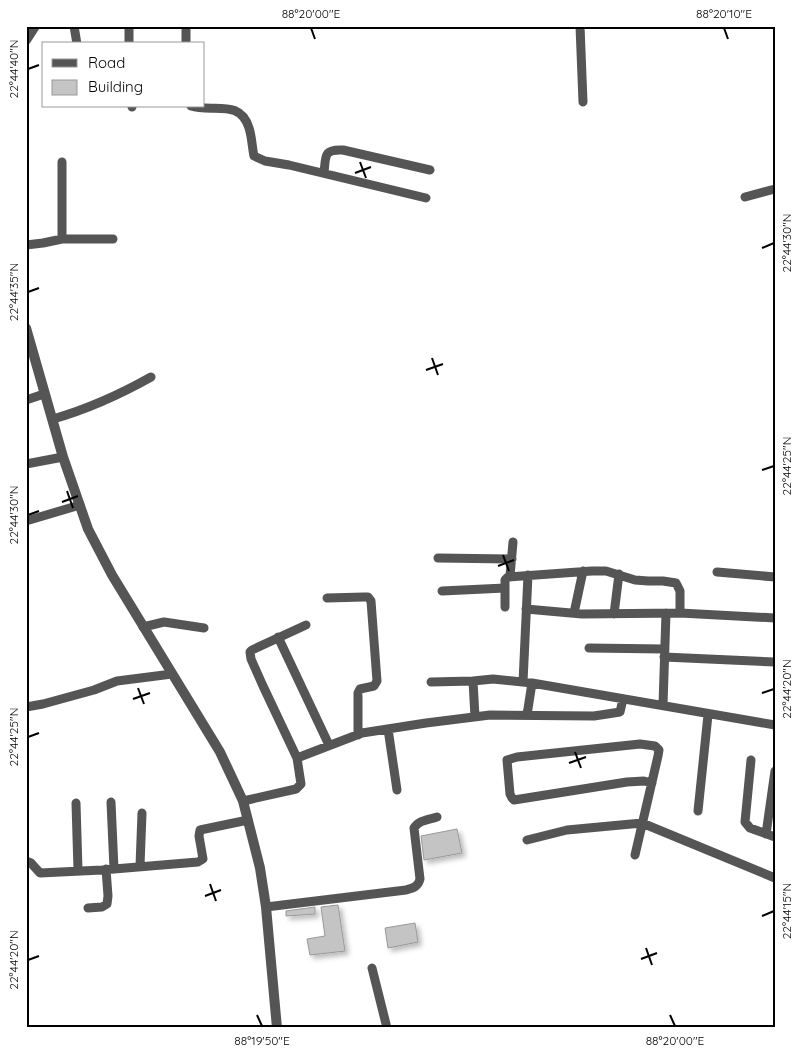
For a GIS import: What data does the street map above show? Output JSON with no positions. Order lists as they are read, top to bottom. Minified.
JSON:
{"legend":["Road","Building"],"coordinates":["88°20'00\"E","88°20'10\"E","22°44'40\"N","22°44'30\"N","22°44'35\"N","22°44'25\"N","22°44'20\"N","22°44'15\"N","88°19'50\"E"]}
